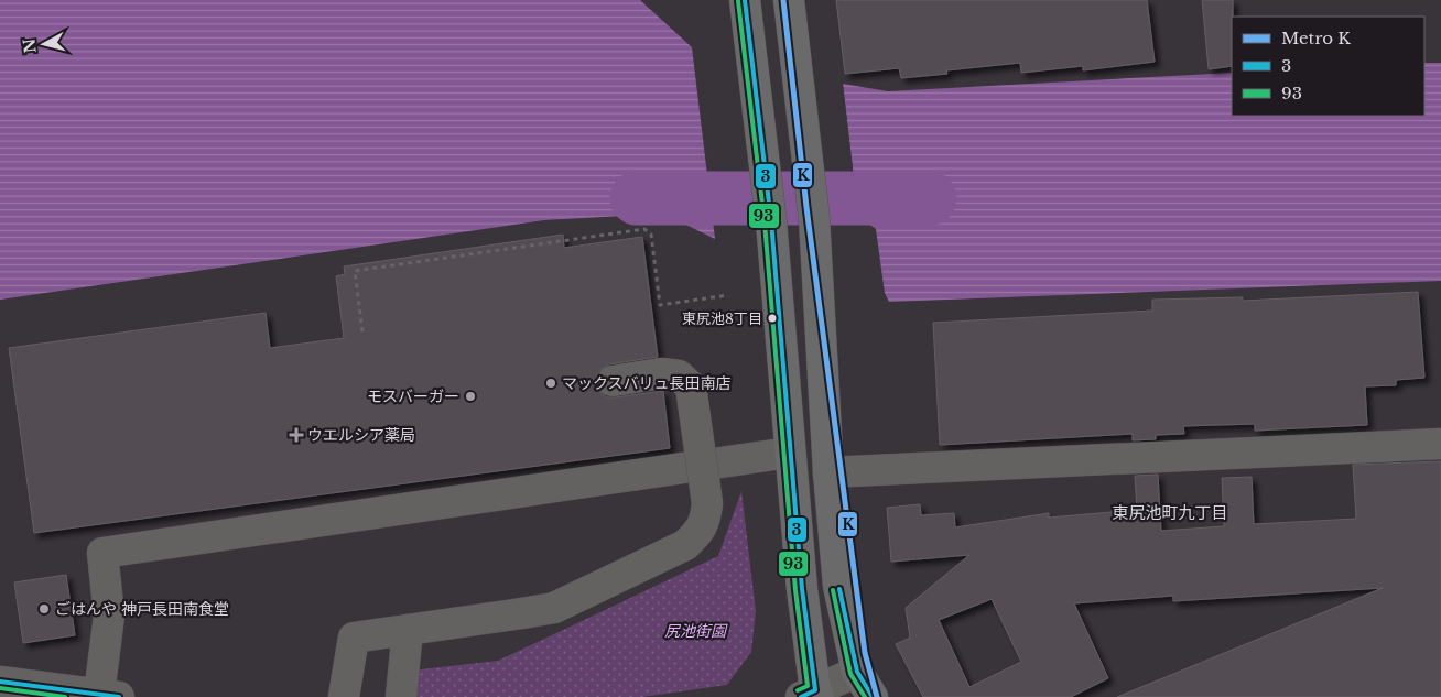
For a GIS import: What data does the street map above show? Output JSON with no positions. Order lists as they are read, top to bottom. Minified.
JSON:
{"districts":["東尻池町九丁目"],"parks":["尻池街園"],"places":{"other":["東尻池8丁目","マックスバリュ長田南店","モスバーガー","ごはんや 神戸長田南食堂"],"health":["ウエルシア薬局"]},"lines":["metro line K","transit line 3","transit line 93"],"legend":["Metro K","3","93"],"north":"left"}
